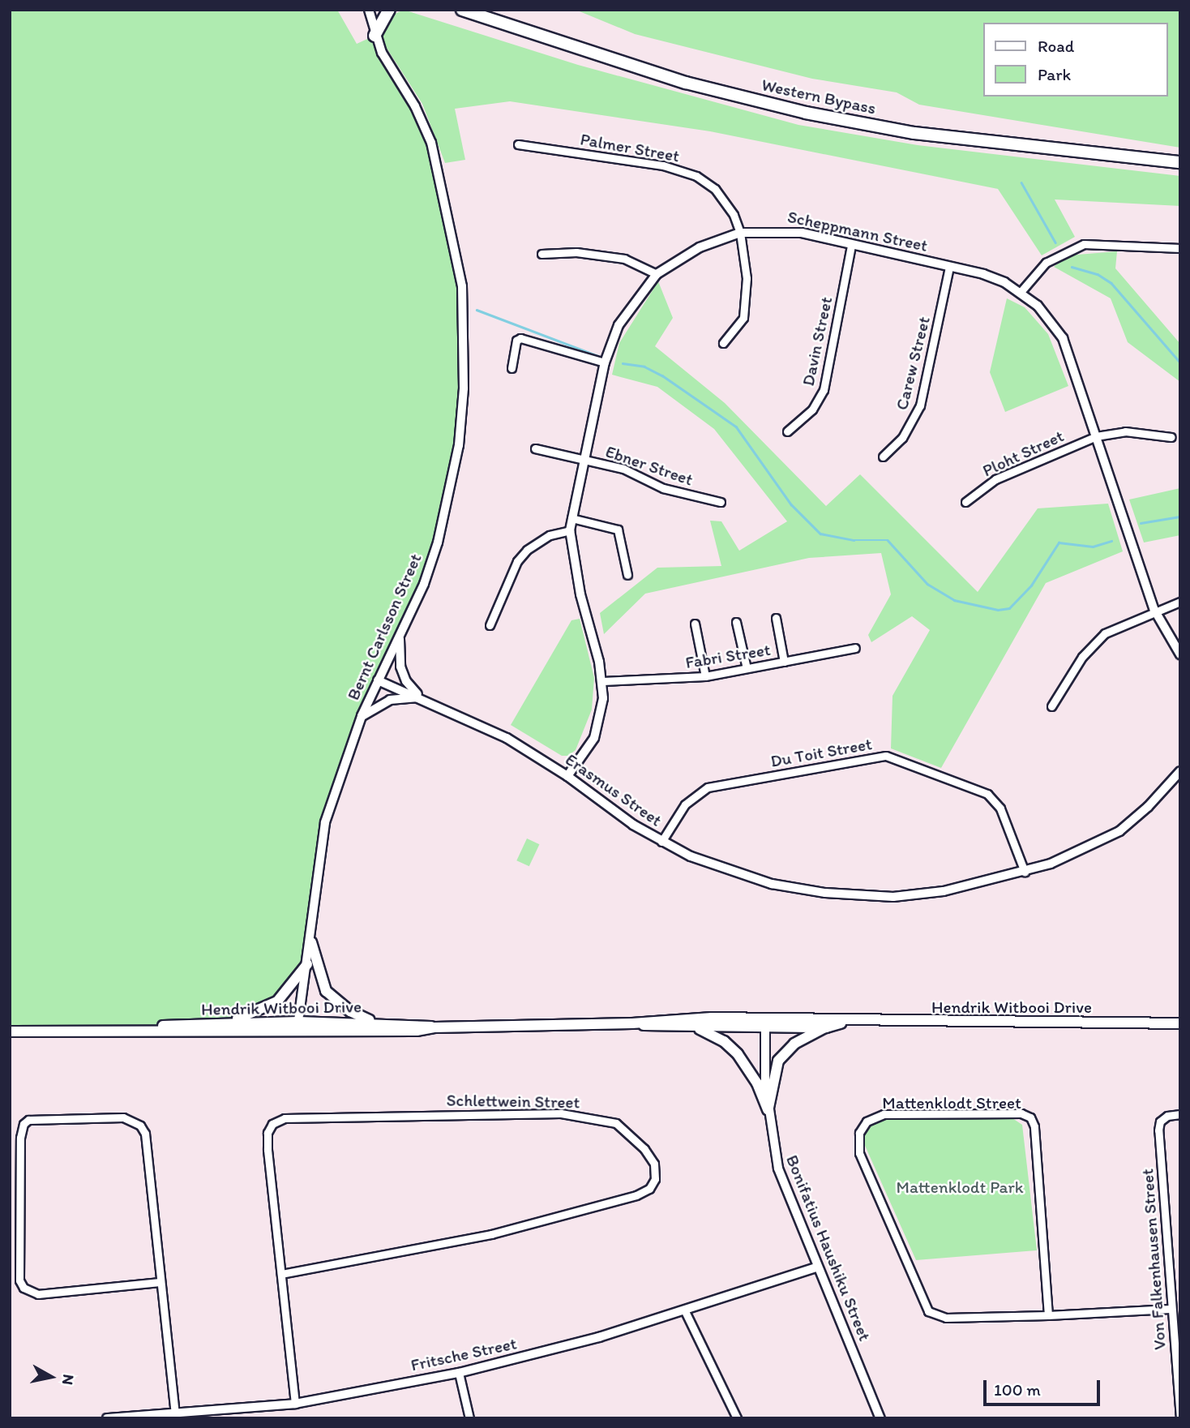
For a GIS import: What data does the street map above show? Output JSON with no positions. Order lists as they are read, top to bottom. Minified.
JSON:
{"streets":{"highway":["Western Bypass"],"main road":["Hendrik Witbooi Drive"],"street":["Palmer Street","Scheppmann Street","Davin Street","Carew Street","Ploht Street","Ebner Street","Bernt Carlsson Street","Fabri Street","Du Toit Street","Erasmus Street","Schlettwein Street","Mattenklodt Street","Bonifatius Haushiku Street","Von Falkenhausen Street","Fritsche Street"]},"crossings":[["Palmer Street","Scheppmann Street"],["Scheppmann Street","Davin Street"],["Scheppmann Street","Carew Street"],["Scheppmann Street","Ploht Street"],["Scheppmann Street","Ebner Street"],["Scheppmann Street","Fabri Street"],["Scheppmann Street","Erasmus Street"],["Bernt Carlsson Street","Erasmus Street"],["Bernt Carlsson Street","Hendrik Witbooi Drive"],["Du Toit Street","Erasmus Street"],["Hendrik Witbooi Drive","Bonifatius Haushiku Street"],["Schlettwein Street","Fritsche Street"],["Mattenklodt Street","Von Falkenhausen Street"],["Bonifatius Haushiku Street","Fritsche Street"]],"parks":["Mattenklodt Park"],"legend":["Road","Park"],"scale_bar":"100 m","north":"right"}
